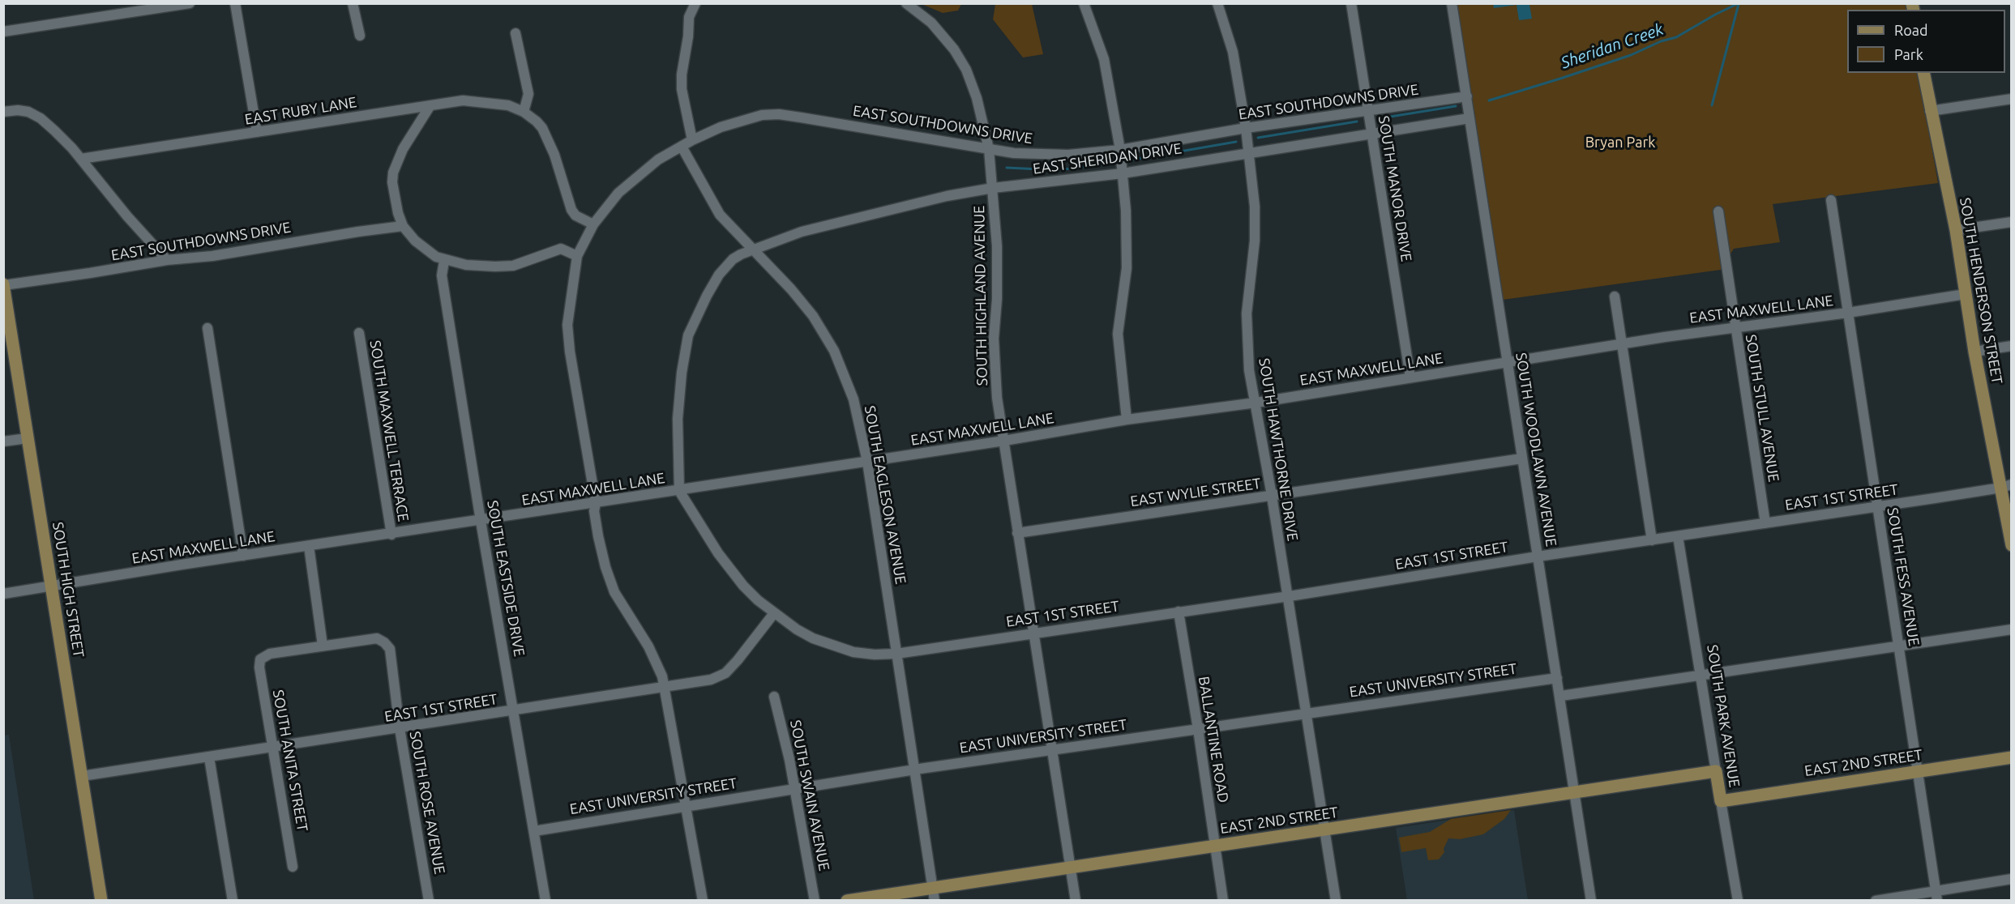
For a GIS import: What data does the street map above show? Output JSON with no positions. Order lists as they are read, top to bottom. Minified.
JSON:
{"streets":{"street":["EAST SOUTHDOWNS DRIVE","EAST RUBY LANE","EAST SHERIDAN DRIVE","SOUTH MANOR DRIVE","SOUTH HENDERSON STREET","SOUTH HIGHLAND AVENUE","EAST MAXWELL LANE","SOUTH STULL AVENUE","SOUTH MAXWELL TERRACE","SOUTH HAWTHORNE DRIVE","SOUTH WOODLAWN AVENUE","EAST WYLIE STREET","SOUTH EAGLESON AVENUE","EAST 1ST STREET","SOUTH FESS AVENUE","SOUTH EASTSIDE DRIVE","SOUTH HIGH STREET","EAST UNIVERSITY STREET","SOUTH PARK AVENUE","BALLANTINE ROAD","SOUTH ANITA STREET","EAST 2ND STREET","SOUTH SWAIN AVENUE","SOUTH ROSE AVENUE"]},"crossings":[["EAST SOUTHDOWNS DRIVE","SOUTH MANOR DRIVE"],["EAST SOUTHDOWNS DRIVE","SOUTH HIGHLAND AVENUE"],["EAST SOUTHDOWNS DRIVE","EAST MAXWELL LANE"],["EAST SOUTHDOWNS DRIVE","SOUTH HAWTHORNE DRIVE"],["EAST SOUTHDOWNS DRIVE","SOUTH WOODLAWN AVENUE"],["EAST SOUTHDOWNS DRIVE","SOUTH EAGLESON AVENUE"],["EAST SOUTHDOWNS DRIVE","EAST 1ST STREET"],["EAST SOUTHDOWNS DRIVE","SOUTH HIGH STREET"],["EAST SOUTHDOWNS DRIVE","EAST UNIVERSITY STREET"],["EAST SHERIDAN DRIVE","SOUTH MANOR DRIVE"],["EAST SHERIDAN DRIVE","SOUTH HIGHLAND AVENUE"],["EAST SHERIDAN DRIVE","EAST MAXWELL LANE"],["EAST SHERIDAN DRIVE","SOUTH HAWTHORNE DRIVE"],["EAST SHERIDAN DRIVE","SOUTH WOODLAWN AVENUE"],["EAST SHERIDAN DRIVE","SOUTH EAGLESON AVENUE"],["EAST SHERIDAN DRIVE","EAST 1ST STREET"],["SOUTH MANOR DRIVE","EAST MAXWELL LANE"],["SOUTH HENDERSON STREET","EAST MAXWELL LANE"],["SOUTH HENDERSON STREET","EAST 1ST STREET"],["SOUTH HIGHLAND AVENUE","EAST MAXWELL LANE"],["SOUTH HIGHLAND AVENUE","EAST WYLIE STREET"],["SOUTH HIGHLAND AVENUE","EAST 1ST STREET"],["SOUTH HIGHLAND AVENUE","EAST UNIVERSITY STREET"],["SOUTH HIGHLAND AVENUE","EAST 2ND STREET"],["EAST MAXWELL LANE","SOUTH STULL AVENUE"],["EAST MAXWELL LANE","SOUTH MAXWELL TERRACE"],["EAST MAXWELL LANE","SOUTH HAWTHORNE DRIVE"],["EAST MAXWELL LANE","SOUTH WOODLAWN AVENUE"],["EAST MAXWELL LANE","SOUTH EAGLESON AVENUE"],["EAST MAXWELL LANE","EAST 1ST STREET"],["EAST MAXWELL LANE","SOUTH FESS AVENUE"],["EAST MAXWELL LANE","SOUTH EASTSIDE DRIVE"],["EAST MAXWELL LANE","SOUTH HIGH STREET"],["SOUTH STULL AVENUE","EAST 1ST STREET"],["SOUTH HAWTHORNE DRIVE","EAST WYLIE STREET"],["SOUTH HAWTHORNE DRIVE","EAST 1ST STREET"],["SOUTH HAWTHORNE DRIVE","EAST UNIVERSITY STREET"],["SOUTH HAWTHORNE DRIVE","EAST 2ND STREET"],["SOUTH WOODLAWN AVENUE","EAST WYLIE STREET"],["SOUTH WOODLAWN AVENUE","EAST 1ST STREET"],["SOUTH WOODLAWN AVENUE","EAST UNIVERSITY STREET"],["SOUTH WOODLAWN AVENUE","EAST 2ND STREET"],["SOUTH EAGLESON AVENUE","EAST 1ST STREET"],["SOUTH EAGLESON AVENUE","EAST UNIVERSITY STREET"],["SOUTH EAGLESON AVENUE","EAST 2ND STREET"],["EAST 1ST STREET","SOUTH FESS AVENUE"],["EAST 1ST STREET","SOUTH EASTSIDE DRIVE"],["EAST 1ST STREET","SOUTH HIGH STREET"],["EAST 1ST STREET","SOUTH PARK AVENUE"],["EAST 1ST STREET","BALLANTINE ROAD"],["EAST 1ST STREET","SOUTH ANITA STREET"],["EAST 1ST STREET","SOUTH ROSE AVENUE"],["SOUTH FESS AVENUE","EAST 2ND STREET"],["SOUTH EASTSIDE DRIVE","EAST UNIVERSITY STREET"],["EAST UNIVERSITY STREET","BALLANTINE ROAD"],["EAST UNIVERSITY STREET","SOUTH SWAIN AVENUE"],["SOUTH PARK AVENUE","EAST 2ND STREET"],["BALLANTINE ROAD","EAST 2ND STREET"],["SOUTH ANITA STREET","SOUTH ROSE AVENUE"]],"water":["Sheridan Creek"],"parks":["Bryan Park"],"legend":["Road","Park"]}
